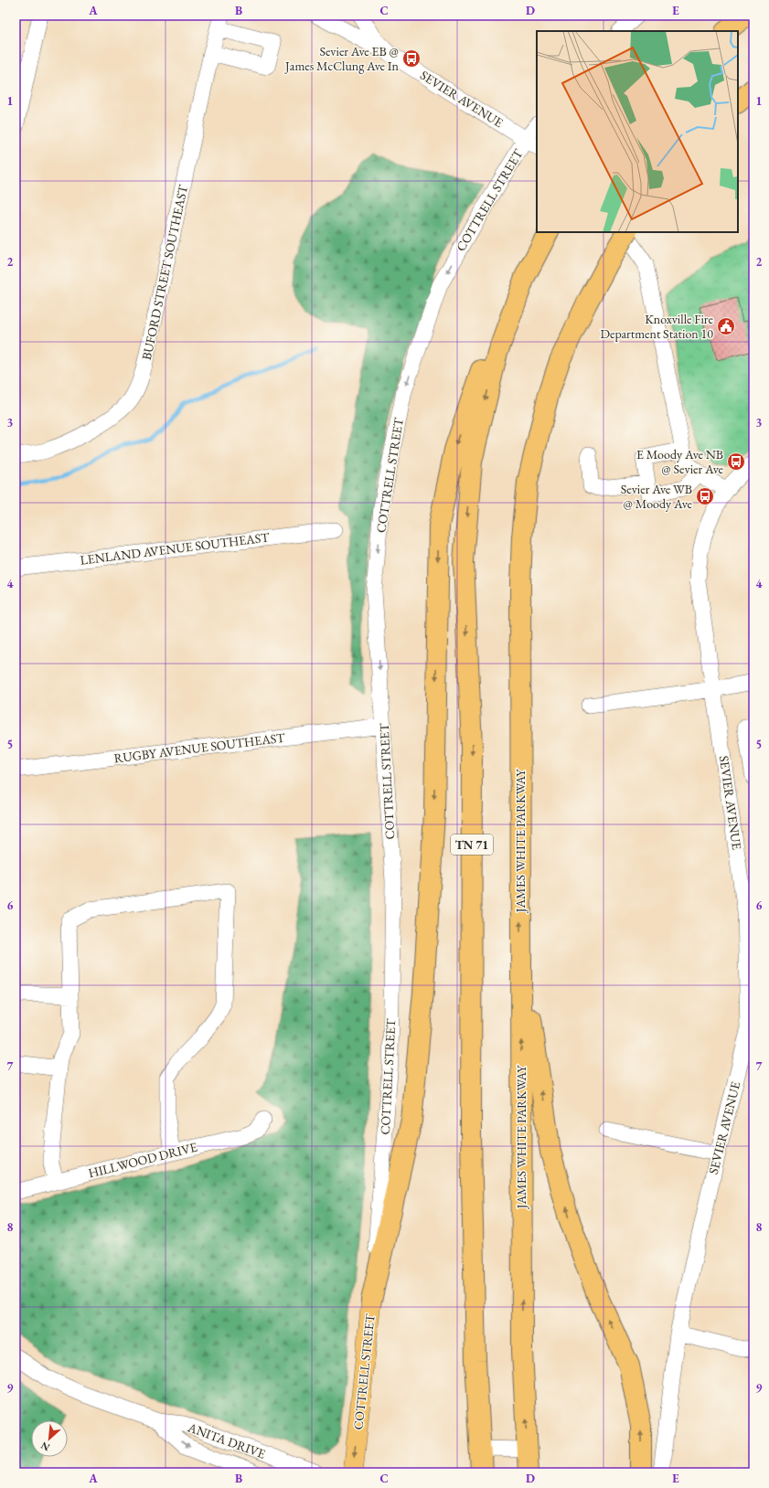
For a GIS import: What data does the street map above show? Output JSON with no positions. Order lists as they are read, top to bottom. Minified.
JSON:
{"streets":{"highway":["JAMES WHITE PARKWAY","TN 71"],"main road":["COTTRELL STREET"],"street":["SEVIER AVENUE","BUFORD STREET SOUTHEAST","LENLAND AVENUE SOUTHEAST","RUGBY AVENUE SOUTHEAST","HILLWOOD DRIVE","ANITA DRIVE"]},"crossings":[["SEVIER AVENUE","COTTRELL STREET"],["COTTRELL STREET","RUGBY AVENUE SOUTHEAST"]],"one_way":["COTTRELL STREET"],"places":{"bus stop":["Sevier Ave EB @ James McClung Ave In","E Moody Ave NB @ Sevier Ave","Sevier Ave WB @ Moody Ave"],"public building":["Knoxville Fire Department Station 10"]},"north":"bottom left","grid":{"columns":["A","B","C","D","E"],"rows":["1","2","3","4","5","6","7","8","9"]}}
